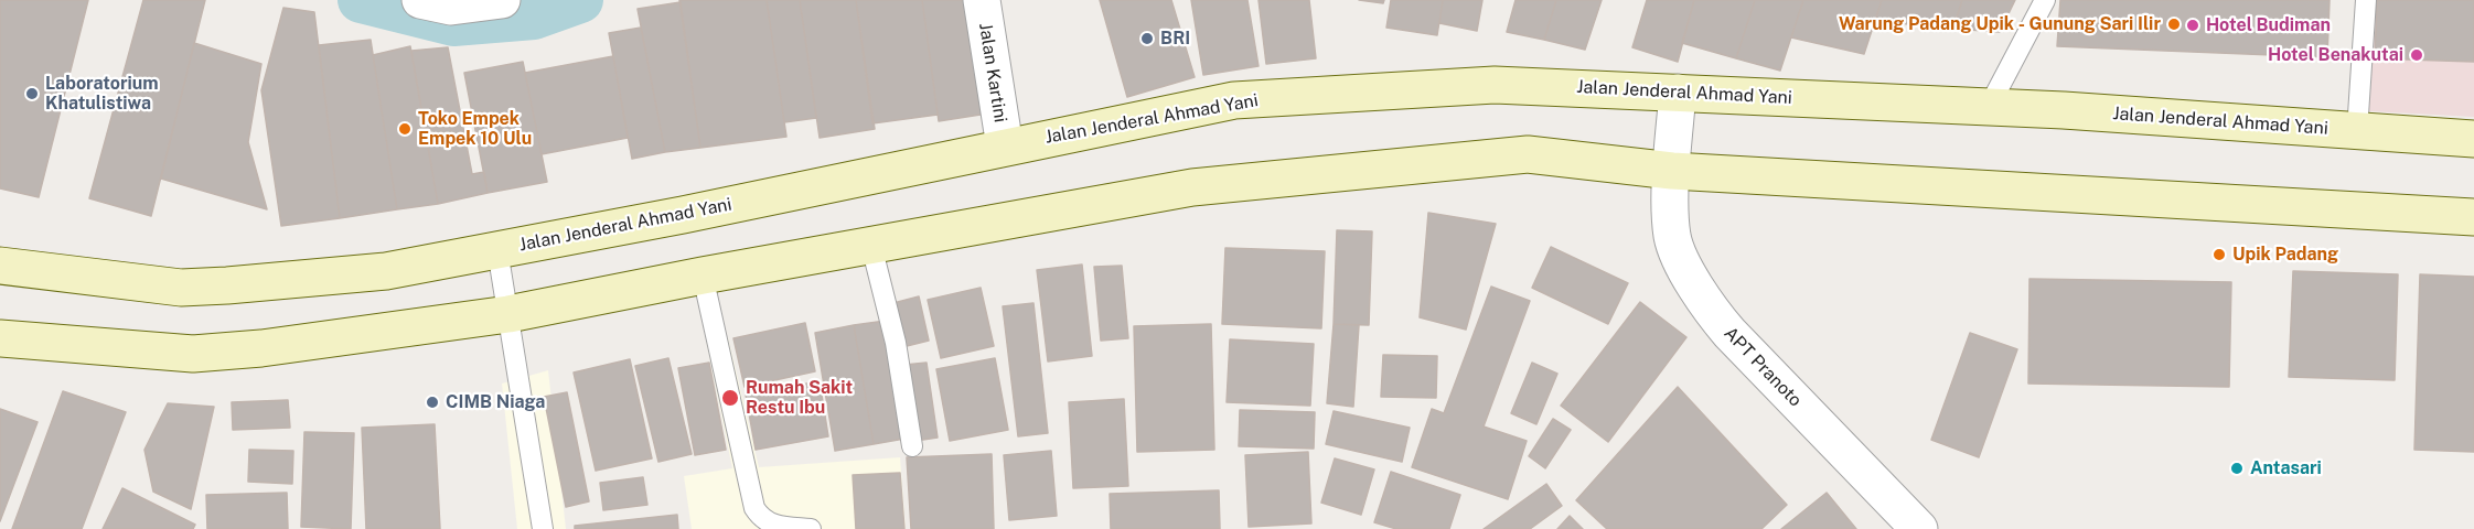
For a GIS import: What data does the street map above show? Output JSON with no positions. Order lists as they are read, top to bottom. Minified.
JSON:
{"streets":{"main road":["Jalan Jenderal Ahmad Yani"],"street":["Jalan Kartini","APT Pranoto"]},"crossings":[["Jalan Kartini","Jalan Jenderal Ahmad Yani"],["Jalan Jenderal Ahmad Yani","APT Pranoto"]],"places":["Warung Padang Upik - Gunung Sari Ilir","Hotel Budiman","BRI","Hotel Benakutai","Laboratorium Khatulistiwa","Toko Empek Empek 10 Ulu","Upik Padang","Rumah Sakit Restu Ibu","CIMB Niaga","Antasari"]}
